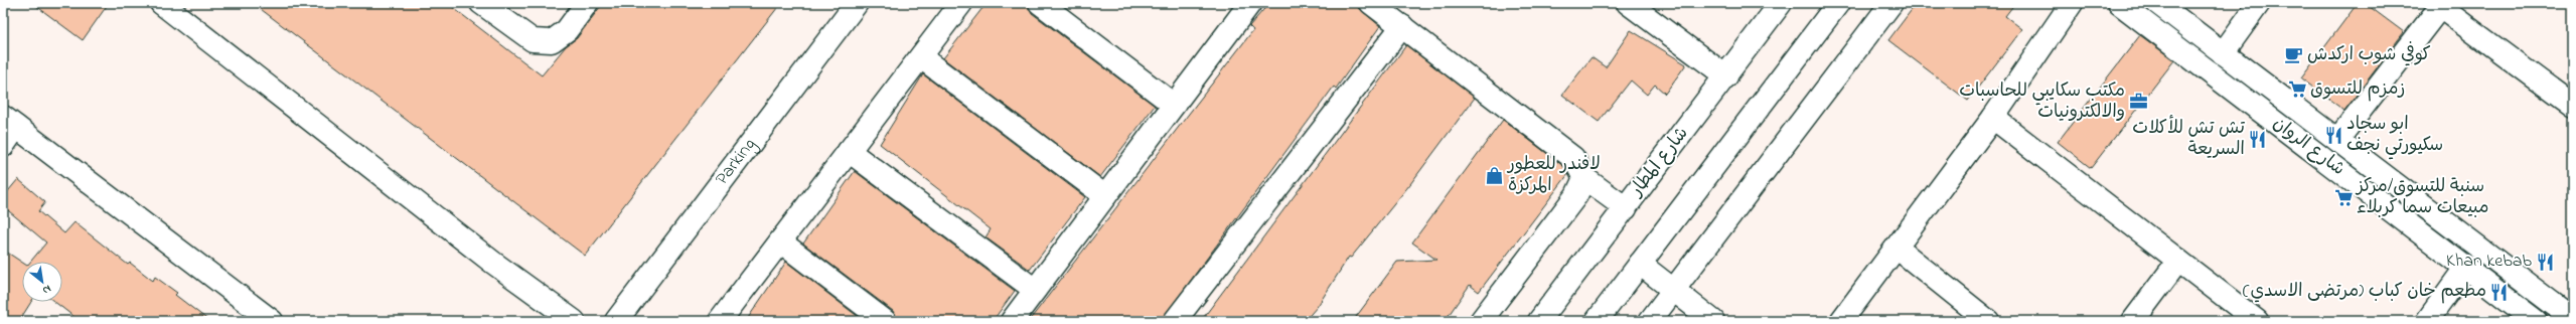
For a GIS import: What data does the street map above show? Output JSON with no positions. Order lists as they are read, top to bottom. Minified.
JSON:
{"streets":{"street":["شارع الروان","Parking","شارع المطار"]},"places":{"cafe":["كوفي شوب اركدش"],"supermarket":["زمزم للتسوق","سنبة للتسوق/مركز مبيعات سما كربلاء"],"office":["مكتب سكايبي للحاسبات والالكترونيات"],"restaurant":["ابو سجاد سكيورتي نجف","تش تش للأكلات السريعة","Khan kebab","مطعم خان كباب (مرتضى الاسدي)"],"shop":["لافندر للعطور المركزة"]},"north":"bottom right"}
